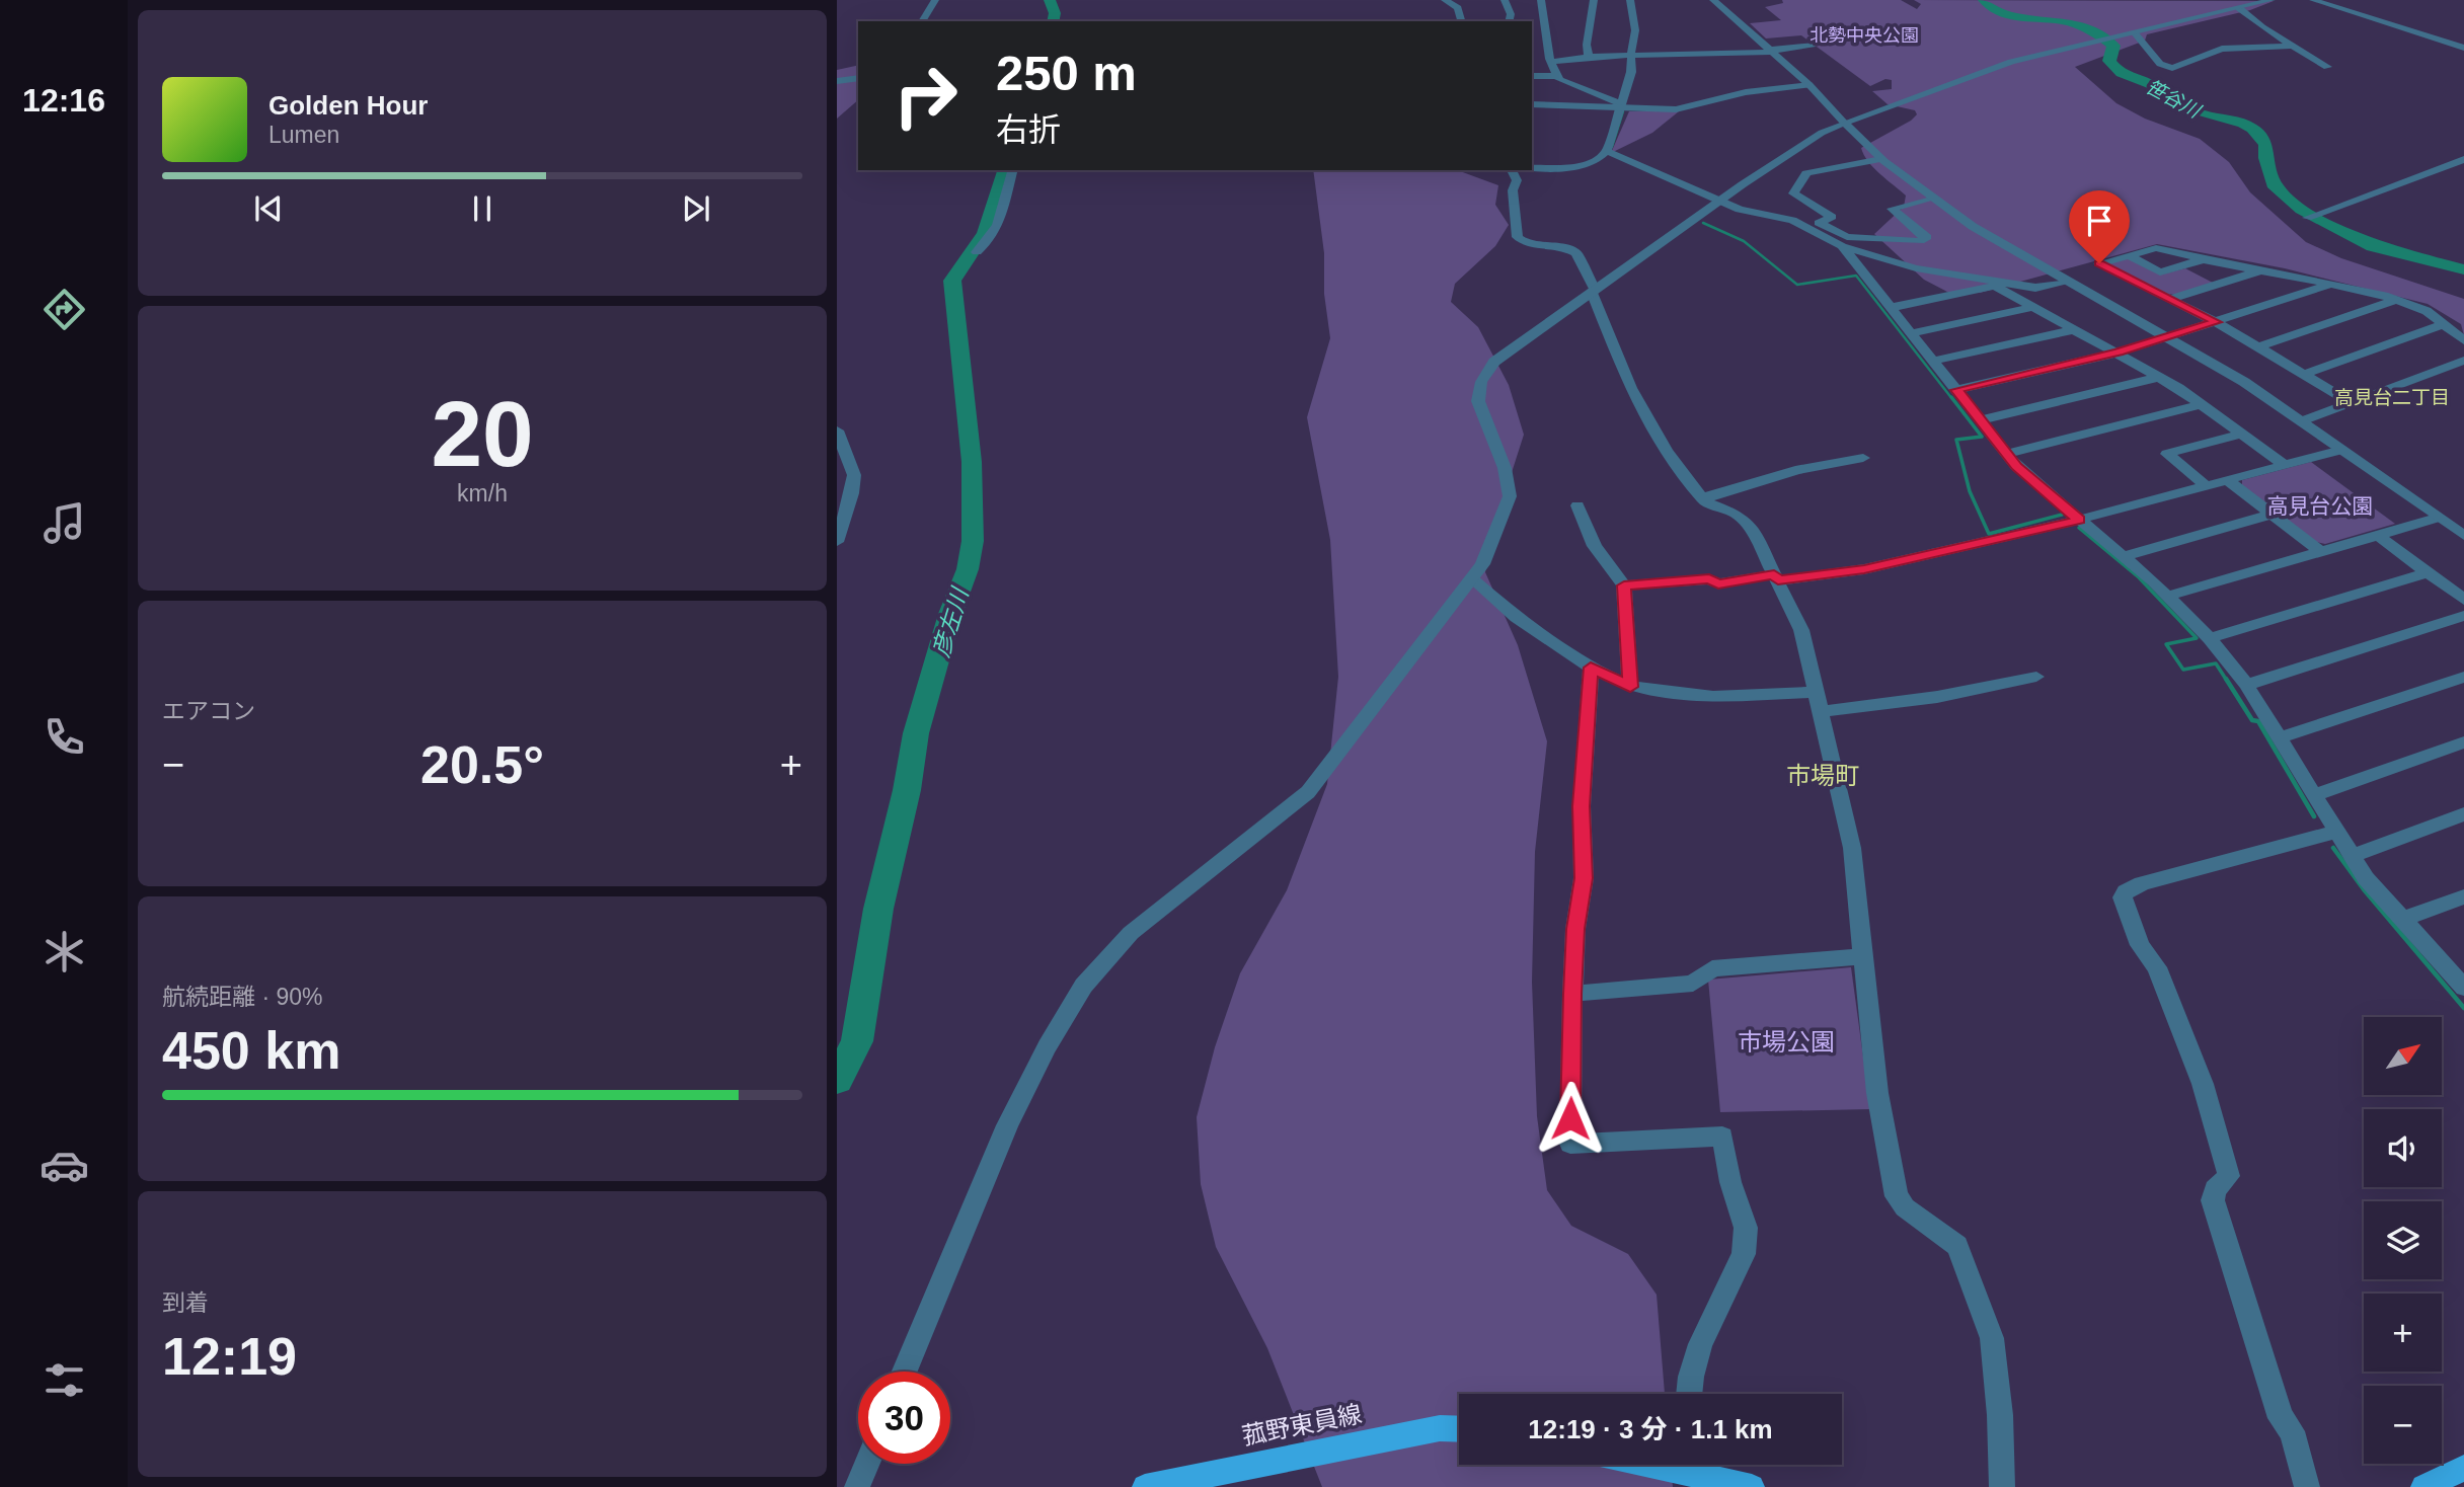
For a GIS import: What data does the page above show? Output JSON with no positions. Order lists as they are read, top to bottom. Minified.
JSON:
{"streets":{"main road":["菰野東員線"]},"districts":["高見台二丁目","市場町"],"water":["笹谷川","彦左川"],"parks":["北勢中央公園","高見台公園","市場公園"],"north":"top right","page":{"tabs":"12:16","turn":["250 m","右折"],"song":["Golden Hour","Lumen"],"tile":[["20","km/h"],"エアコン",["航続距離 · 90%","450 km"],["到着","12:19"]],"heat":["−","20.5°","+"],"map_buttons":["+","−"],"limit":"30","trip":"12:19 · 3 分 · 1.1 km"}}
